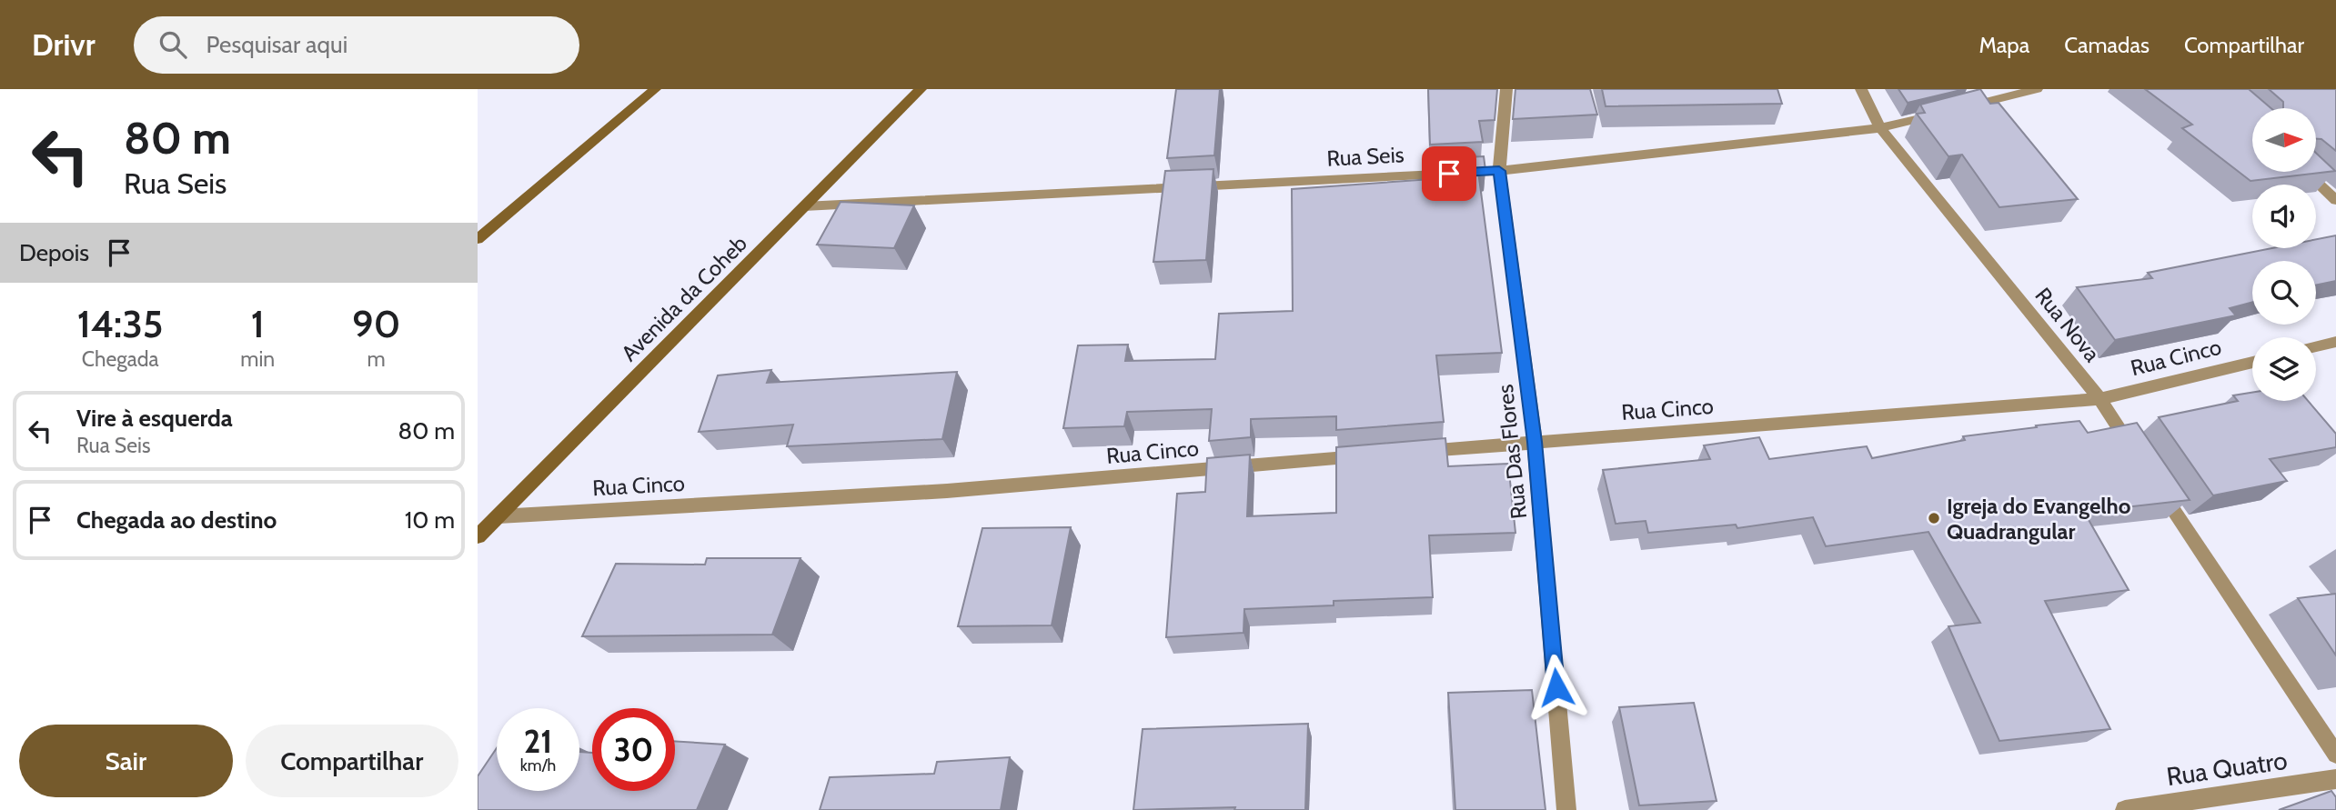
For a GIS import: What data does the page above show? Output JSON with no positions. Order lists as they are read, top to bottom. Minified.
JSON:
{"streets":{"main road":["Avenida da Coheb"],"street":["Rua Seis","Rua Nova","Rua Cinco","Rua Das Flores","Rua Quatro"]},"crossings":[["Rua Seis","Avenida da Coheb"],["Rua Seis","Rua Nova"],["Rua Seis","Rua Das Flores"],["Avenida da Coheb","Rua Cinco"],["Rua Nova","Rua Cinco"],["Rua Cinco","Rua Das Flores"]],"places":["Igreja do Evangelho Quadrangular"],"north":"right","page":{"header":"Drivr","search":"Pesquisar aqui","nav":["Mapa","Camadas","Compartilhar"],"turn":["80 m","Rua Seis"],"then":"Depois","eta":["14:35","Chegada","1","min","90","m"],"list":[{"name":"Vire à esquerda","note":"Rua Seis","value":"80 m"},{"name":"Chegada ao destino","value":"10 m"}],"speed":"21 km/h","limit":"30","buttons":["Sair","Compartilhar"]}}
